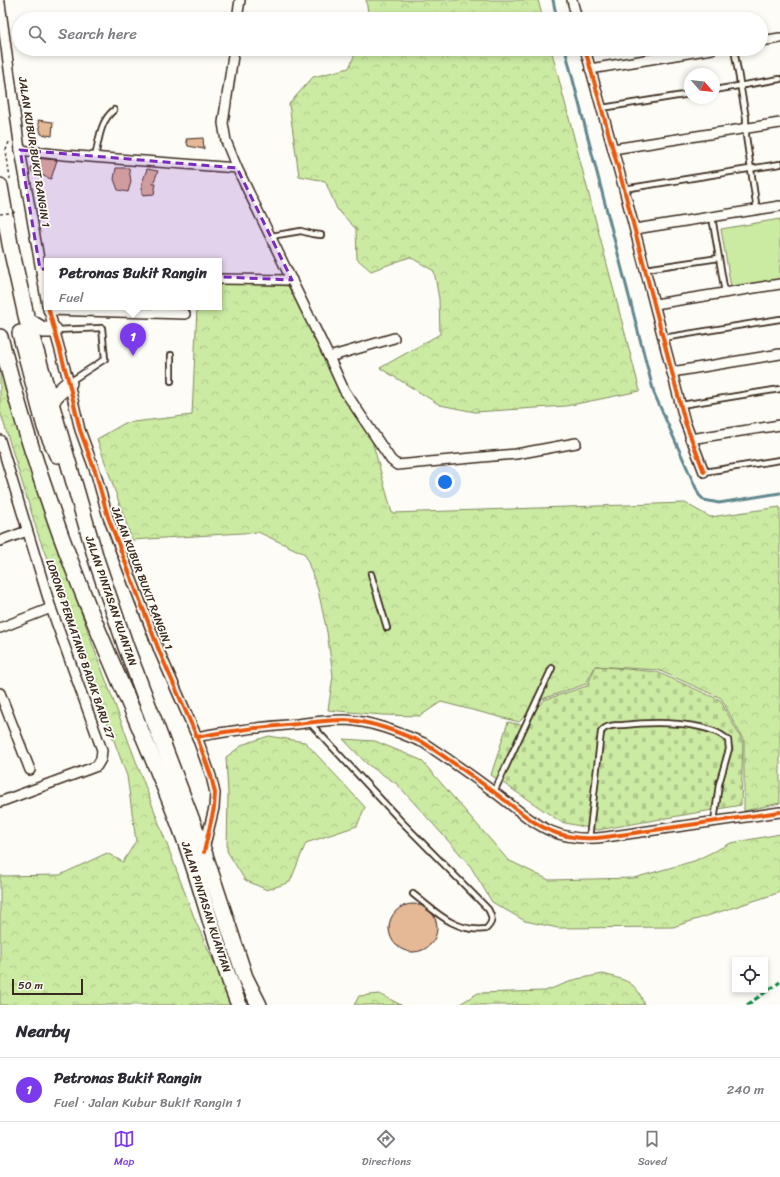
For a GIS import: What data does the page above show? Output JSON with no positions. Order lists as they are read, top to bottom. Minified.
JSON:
{"streets":{"highway":["JALAN PINTASAN KUANTAN"],"street":["JALAN KUBUR BUKIT RANGIN 1","LORONG PERMATANG BADAK BARU 27"]},"crossings":[["JALAN KUBUR BUKIT RANGIN 1","JALAN PINTASAN KUANTAN"]],"scale_bar":"50 m","north":"bottom right","page":{"search":"Search here","popup":["Petronas Bukit Rangin","Fuel"],"pins":"1","scale":"50 m","heading":"Nearby","list":[{"mark":"1","name":"Petronas Bukit Rangin","note":"Fuel · Jalan Kubur Bukit Rangin 1","value":"240 m"}],"nav":["Map","Directions","Saved"]}}
